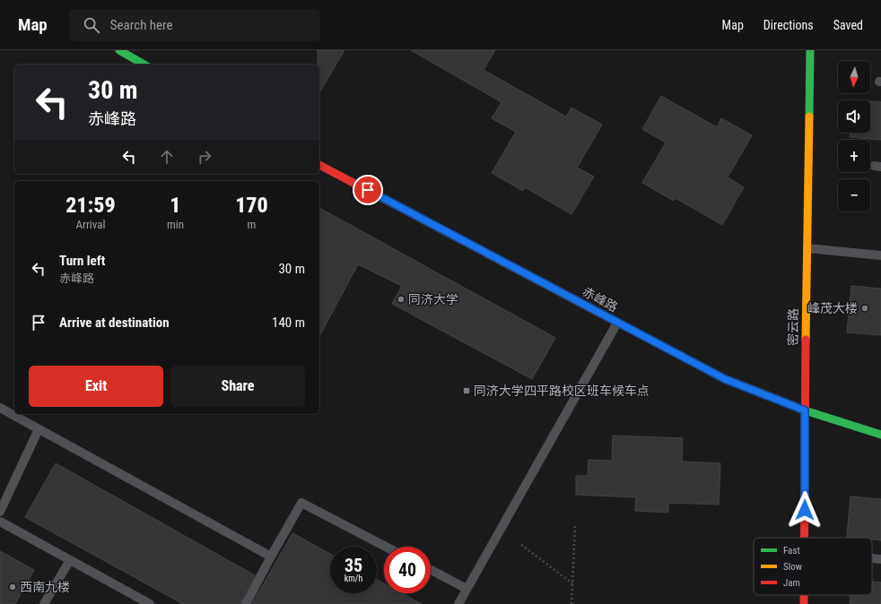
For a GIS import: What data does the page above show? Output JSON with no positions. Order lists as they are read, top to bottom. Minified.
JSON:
{"streets":{"street":["赤峰路","密云路"]},"crossings":[["赤峰路","密云路"]],"places":{"other":["同济大学","峰茂大楼","西南九楼"],"transit":["同济大学四平路校区班车候车点"]},"legend":["Fast","Slow","Jam"],"north":"bottom","page":{"header":"Map","search":"Search here","nav":["Map","Directions","Saved"],"map_buttons":["+","−"],"turn":["30 m","赤峰路"],"eta":["21:59","Arrival","1","min","170","m"],"list":[{"name":"Turn left","note":"赤峰路","value":"30 m"},{"name":"Arrive at destination","value":"140 m"}],"buttons":["Exit","Share"],"speed":"35 km/h","limit":"40"}}
